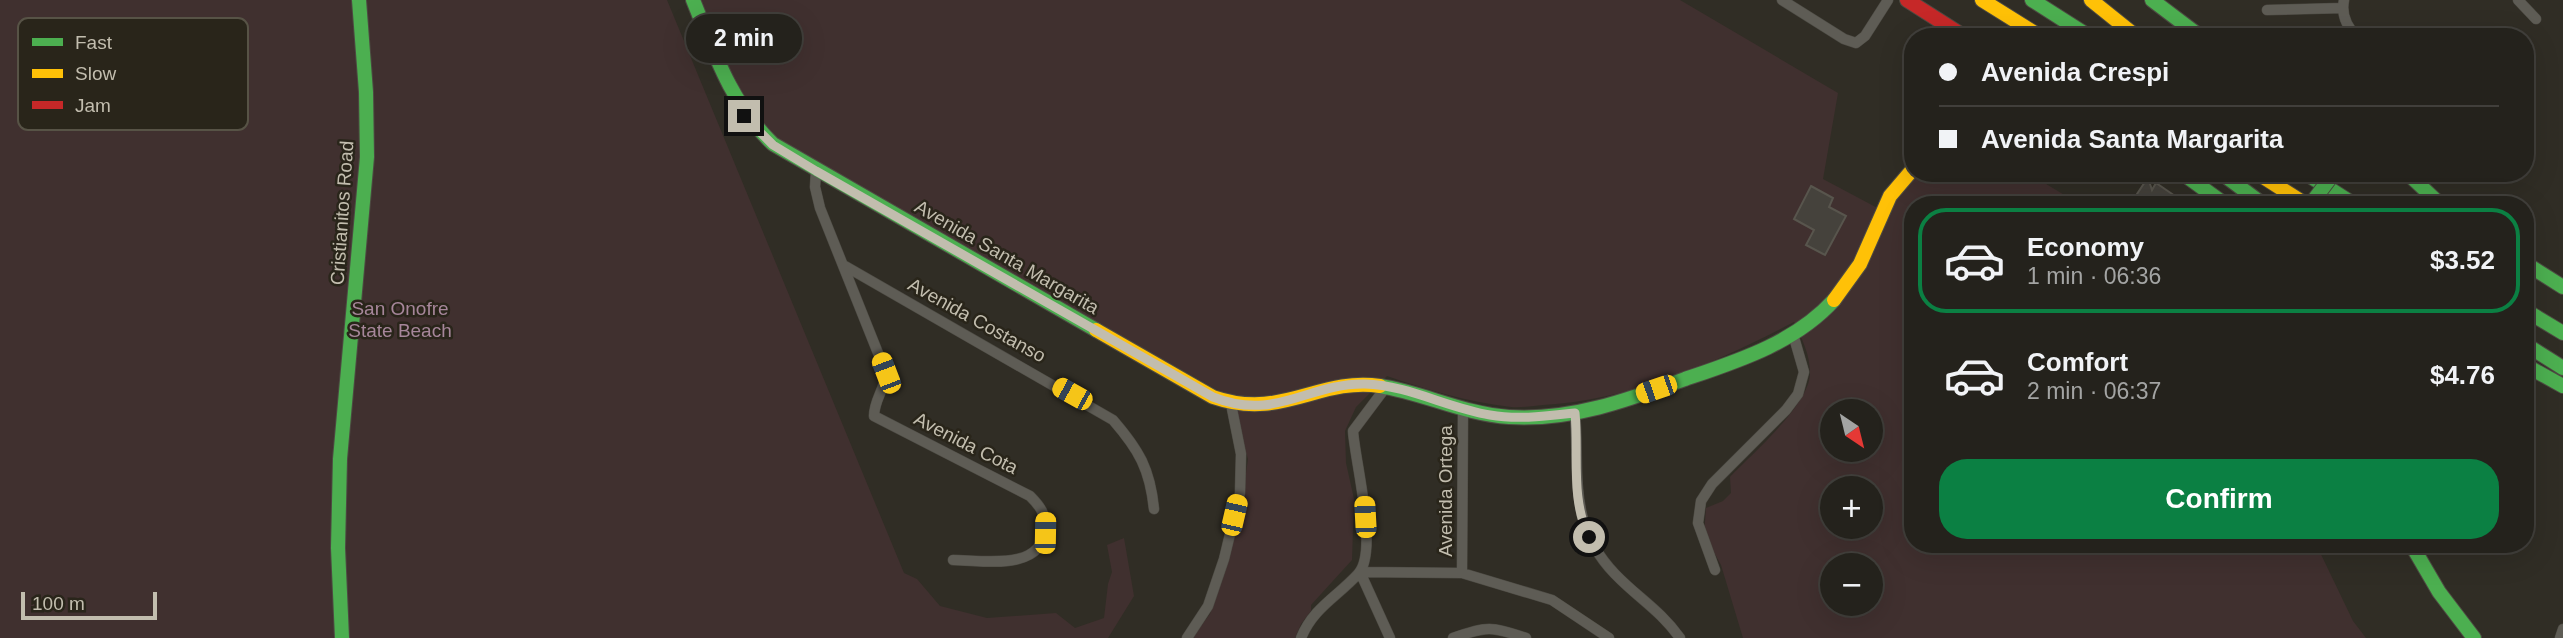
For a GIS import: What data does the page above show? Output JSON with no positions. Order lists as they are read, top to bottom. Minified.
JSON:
{"streets":{"main road":["Cristianitos Road","Avenida Santa Margarita"],"street":["Avenida Costanso","Avenida Cota","Avenida Ortega"]},"crossings":[["Avenida Santa Margarita","Avenida Cota"],["Avenida Santa Margarita","Avenida Ortega"],["Avenida Costanso","Avenida Cota"]],"parks":["San Onofre State Beach"],"legend":["Fast","Slow","Jam"],"scale_bar":"100 m","north":"bottom right","page":{"bubble":"2 min","banner":["Avenida Crespi","Avenida Santa Margarita"],"list":[{"name":"Economy","note":"1 min · 06:36","value":"$3.52"},{"name":"Comfort","note":"2 min · 06:37","value":"$4.76"}],"map_buttons":["+","−"],"buttons":"Confirm","scale":"100 m"}}
